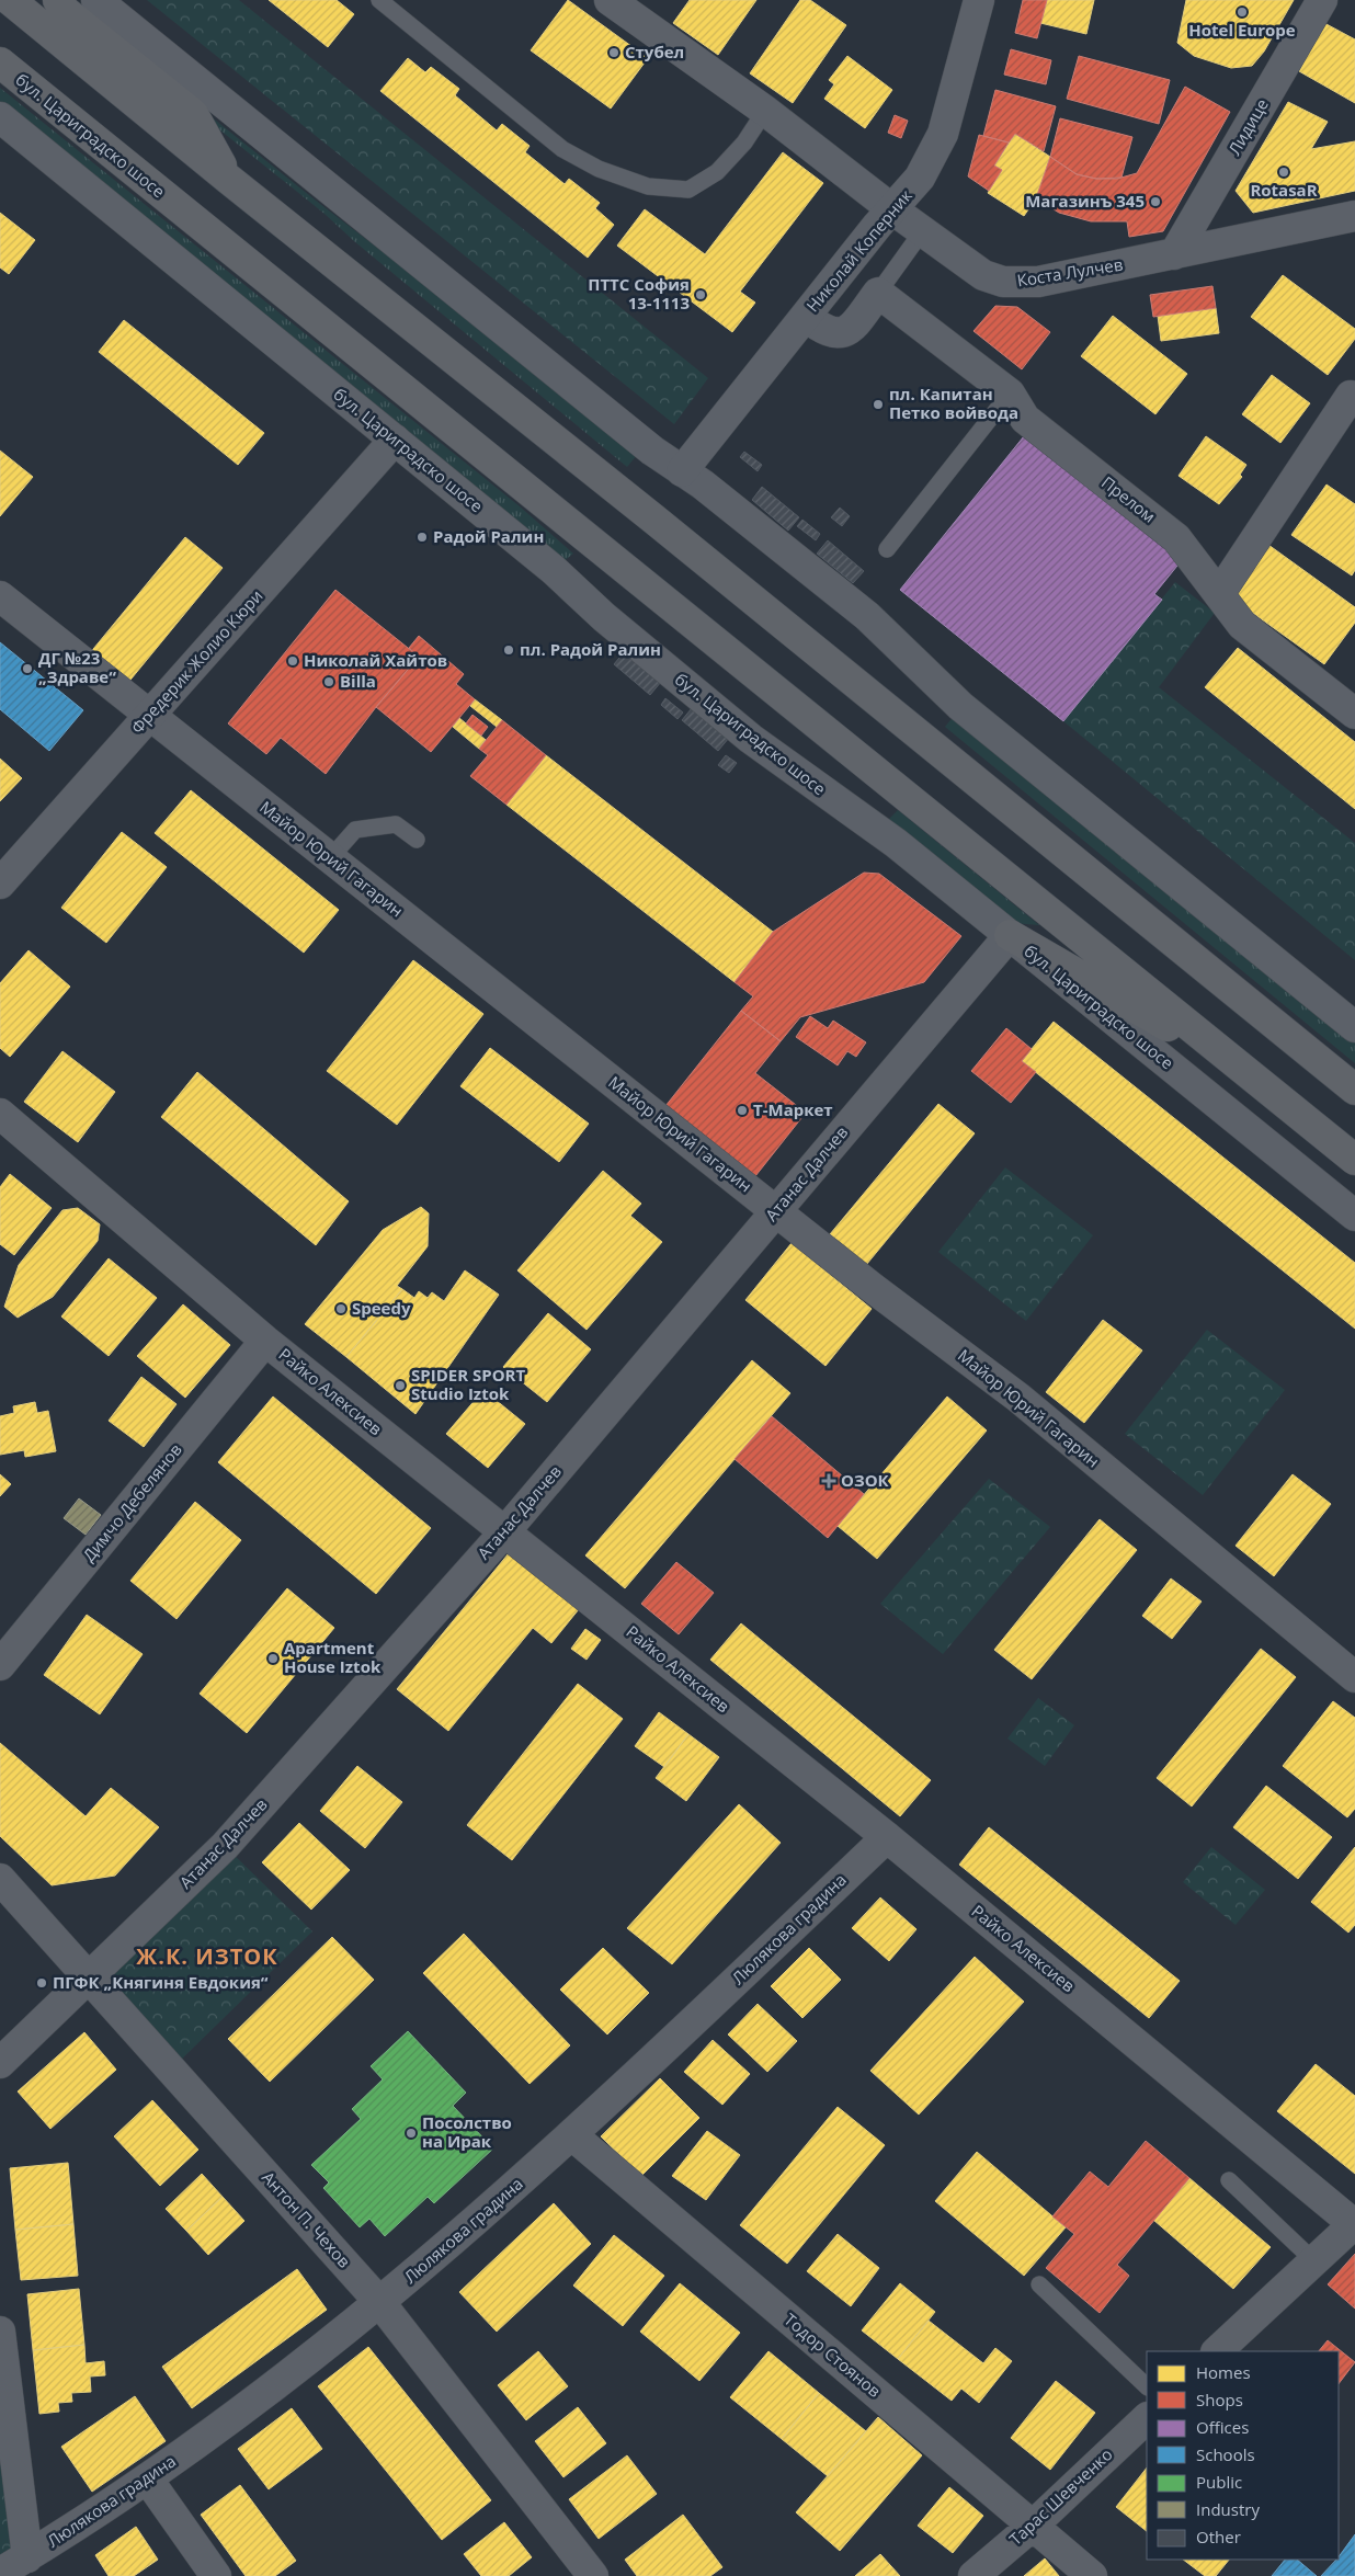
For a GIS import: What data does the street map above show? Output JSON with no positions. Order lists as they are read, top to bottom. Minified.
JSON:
{"streets":{"highway":["бул. Цариградско шосе"],"street":["Лидице","Николай Коперник","Коста Лулчев","Прелом","Фредерик Жолио Кюри","Майор Юрий Гагарин","Атанас Далчев","Райко Алексиев","Димчо Дебелянов","Люлякова градина","Антон П. Чехов","Тодор Стоянов","Тарас Шевченко"]},"crossings":[["Лидице","Коста Лулчев"],["бул. Цариградско шосе","Фредерик Жолио Кюри"],["бул. Цариградско шосе","Атанас Далчев"],["Николай Коперник","Коста Лулчев"],["Фредерик Жолио Кюри","Майор Юрий Гагарин"],["Майор Юрий Гагарин","Атанас Далчев"],["Атанас Далчев","Райко Алексиев"],["Атанас Далчев","Антон П. Чехов"],["Райко Алексиев","Димчо Дебелянов"],["Райко Алексиев","Люлякова градина"],["Люлякова градина","Антон П. Чехов"],["Люлякова градина","Тодор Стоянов"],["Тодор Стоянов","Тарас Шевченко"]],"districts":["Ж.К. ИЗТОК"],"places":{"other":["Hotel Europe","Стубел","RotasaR","Магазинъ 345","ПТТС София 13-1113","пл. Капитан Петко войвода","Радой Ралин","пл. Радой Ралин","Николай Хайтов","ДГ №23 „Здраве“","Billa","Т-Маркет","Speedy","SPIDER SPORT Studio Iztok","Apartment House Iztok","ПГФК „Княгиня Евдокия“","Посолство на Ирак"],"health":["ОЗОК"]},"legend":["Homes","Shops","Offices","Schools","Public","Industry","Other"]}
